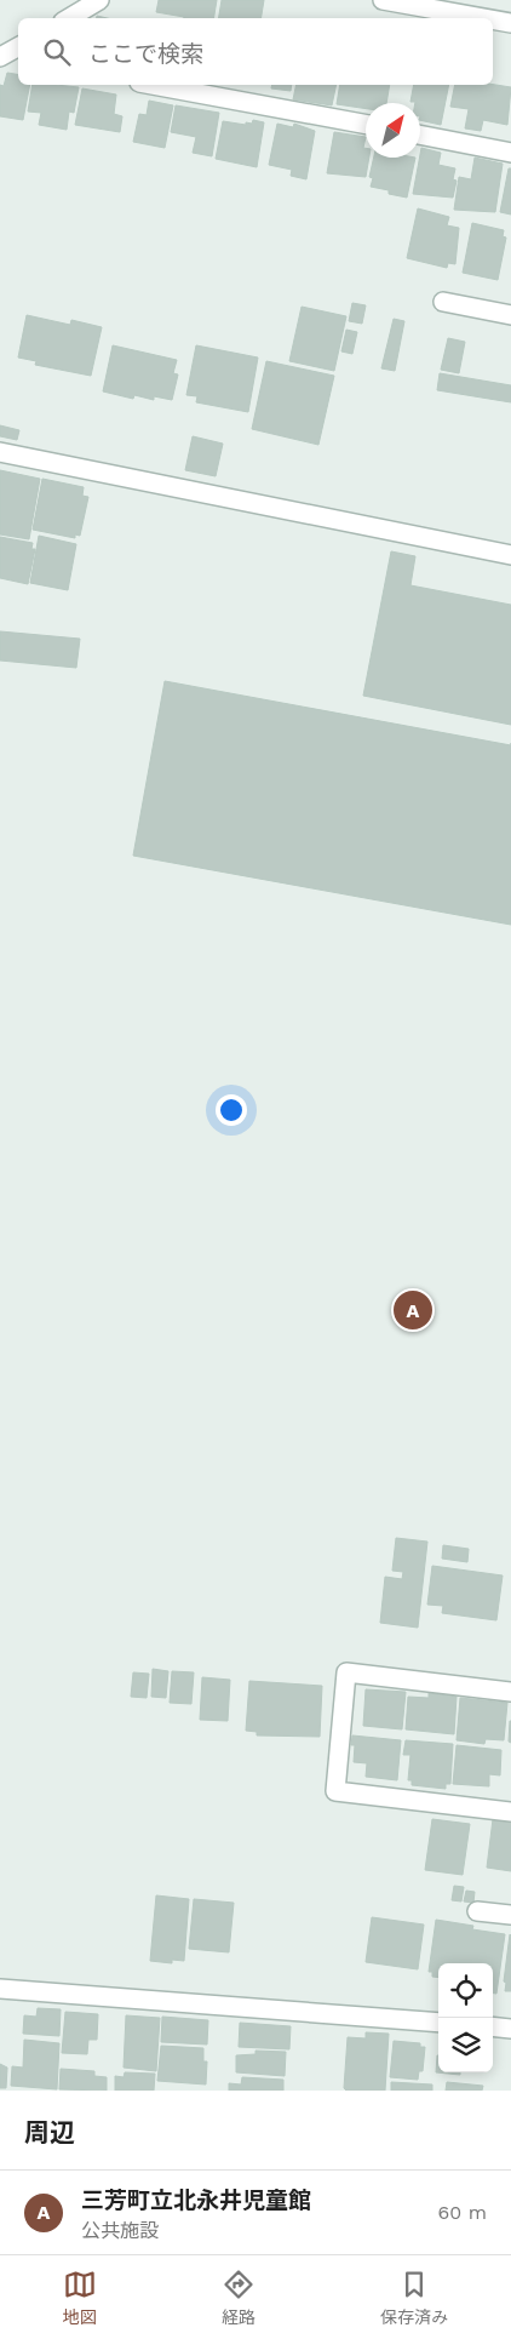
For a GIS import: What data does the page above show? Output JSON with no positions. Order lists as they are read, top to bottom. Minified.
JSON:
{"north":"top right","page":{"search":"ここで検索","pins":"A","heading":"周辺","list":[{"mark":"A","name":"三芳町立北永井児童館","note":"公共施設","value":"60 m"}],"nav":["地図","経路","保存済み"]}}
